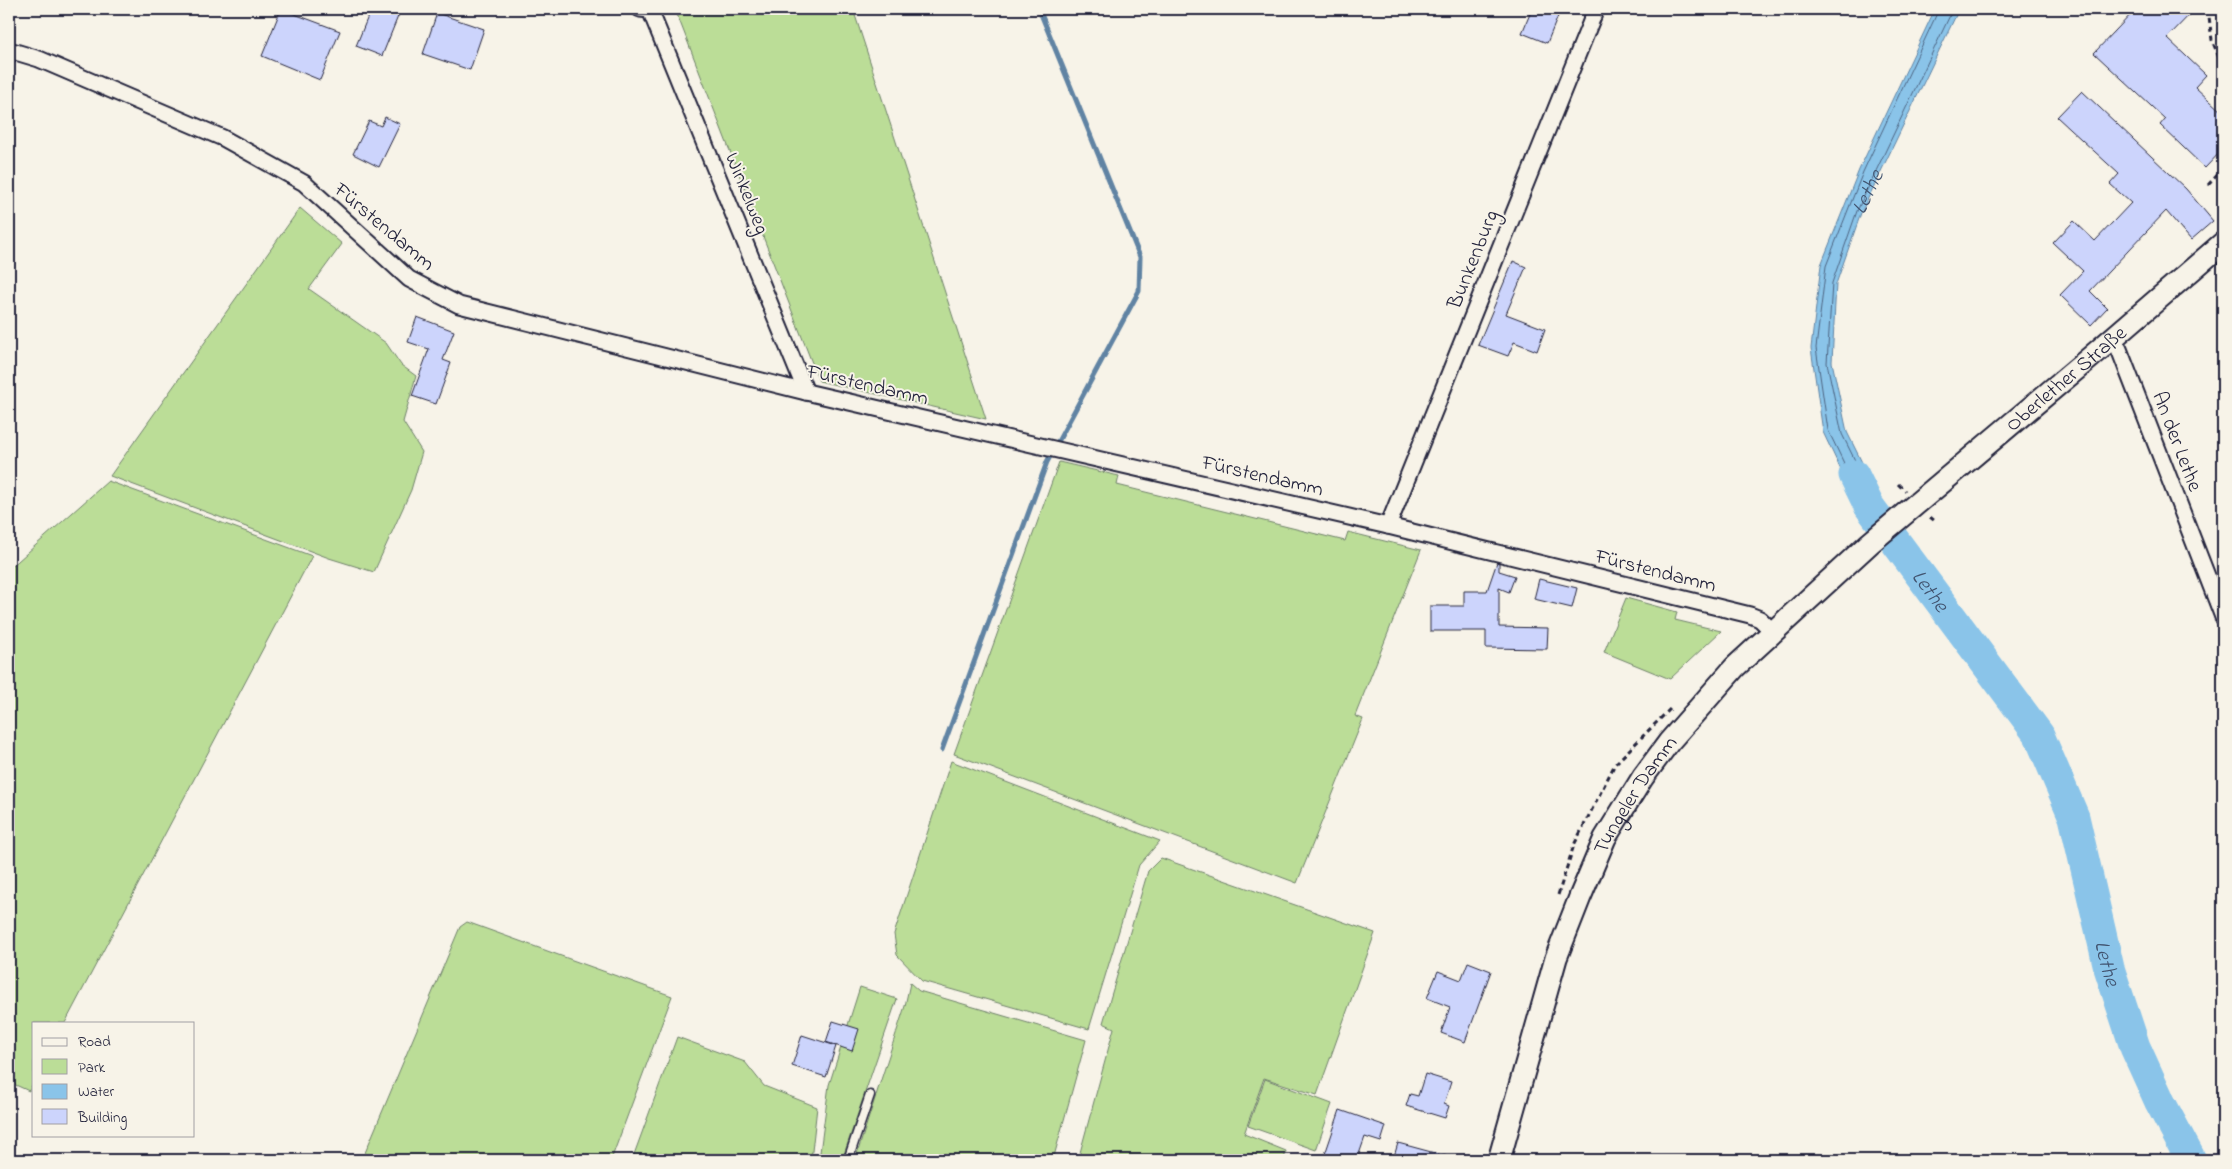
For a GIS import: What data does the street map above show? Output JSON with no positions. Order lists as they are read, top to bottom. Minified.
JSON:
{"streets":{"street":["Winkelweg","Fürstendamm","Bunkenburg","Oberlether Straße","An der Lethe","Tungeler Damm"]},"crossings":[["Winkelweg","Fürstendamm"],["Fürstendamm","Bunkenburg"],["Fürstendamm","Tungeler Damm"],["Oberlether Straße","An der Lethe"],["Oberlether Straße","Tungeler Damm"]],"water":["Lethe"],"legend":["Road","Park","Water","Building"]}
